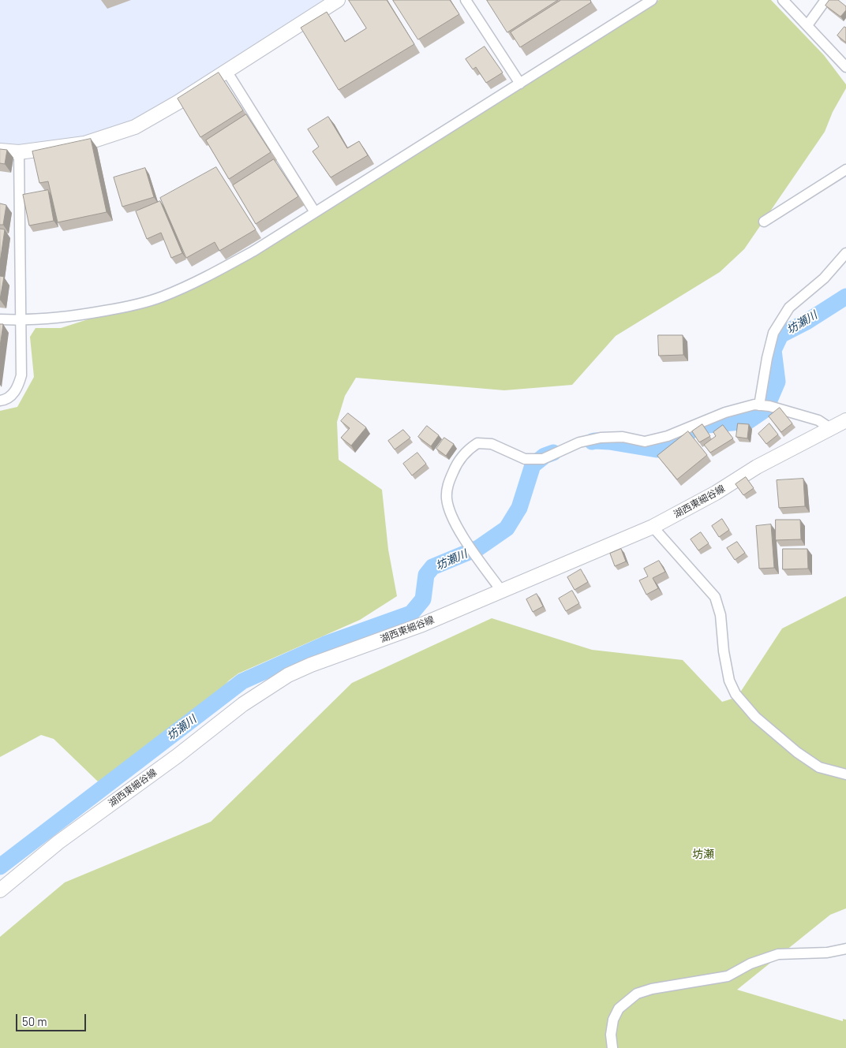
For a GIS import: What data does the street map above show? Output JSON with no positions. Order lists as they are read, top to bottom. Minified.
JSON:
{"streets":{"main road":["湖西東細谷線"]},"districts":["坊瀬"],"water":["坊瀬川"],"scale_bar":"50 m"}
